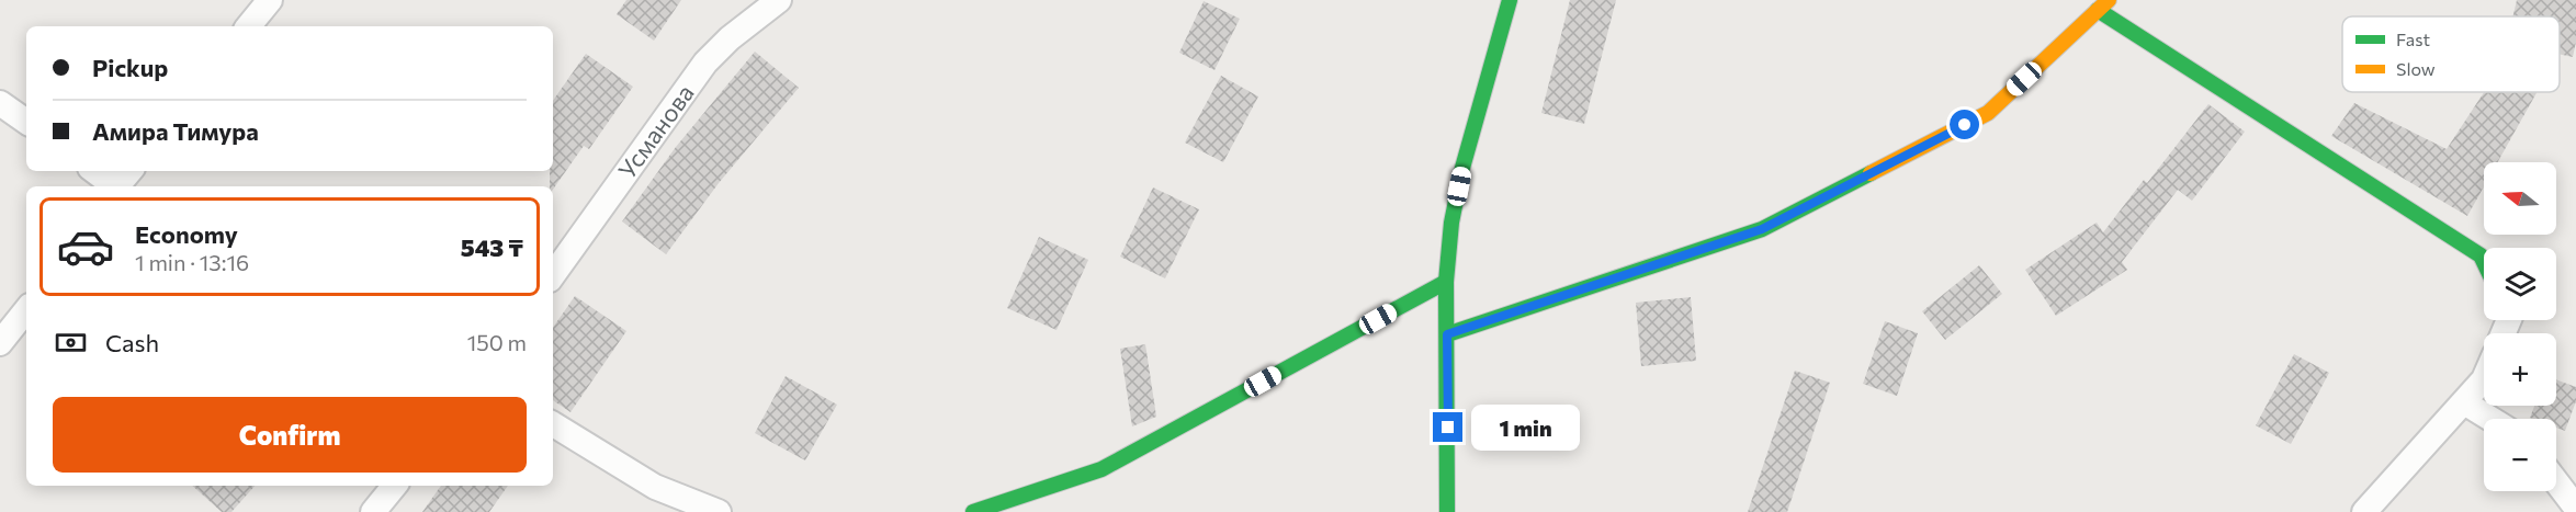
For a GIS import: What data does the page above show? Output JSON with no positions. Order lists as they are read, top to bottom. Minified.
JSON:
{"streets":{"street":["Усманова"]},"legend":["Fast","Slow"],"north":"left","page":{"banner":["Pickup","Амира Тимура"],"map_buttons":["+","−"],"list":[{"name":"Economy","note":"1 min · 13:16","value":"543 ₸"}],"pay":["Cash","150 m"],"buttons":"Confirm","bubble":"1 min"}}
